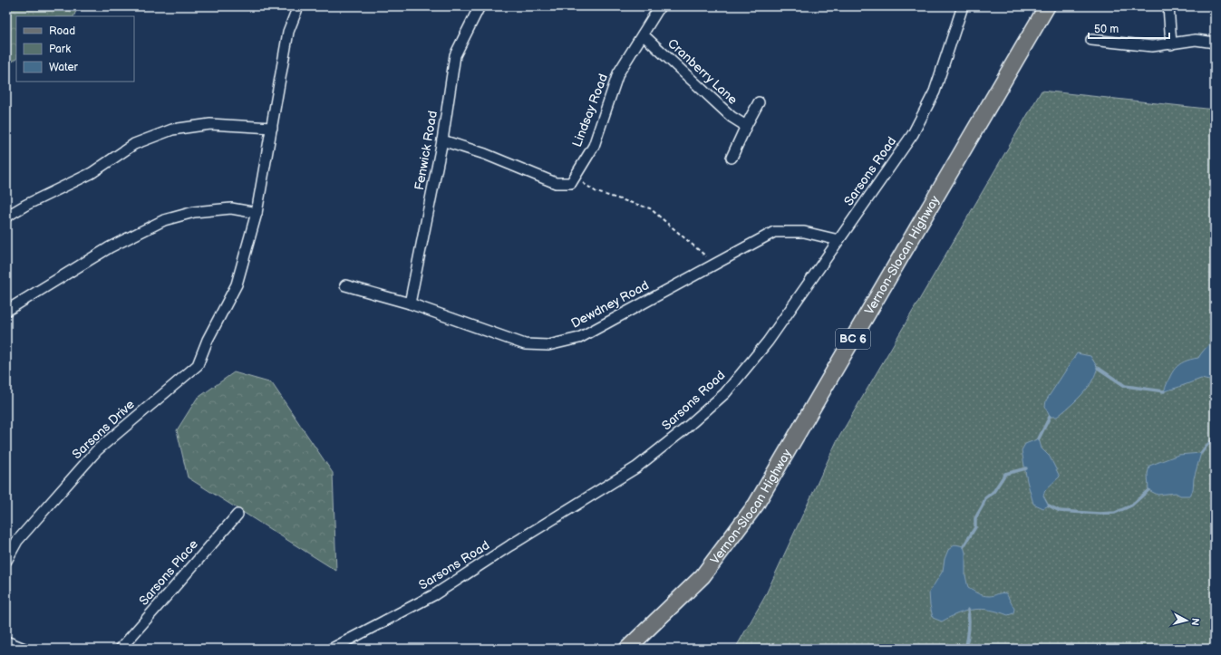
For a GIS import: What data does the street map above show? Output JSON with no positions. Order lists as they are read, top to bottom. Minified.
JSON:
{"streets":{"main road":["Vernon-Slocan Highway","BC 6"],"street":["Cranberry Lane","Lindsay Road","Fenwick Road","Sarsons Road","Dewdney Road","Sarsons Drive","Sarsons Place"]},"crossings":[["Cranberry Lane","Lindsay Road"],["Fenwick Road","Dewdney Road"],["Sarsons Road","Dewdney Road"]],"legend":["Road","Park","Water"],"scale_bar":"50 m","north":"right"}
